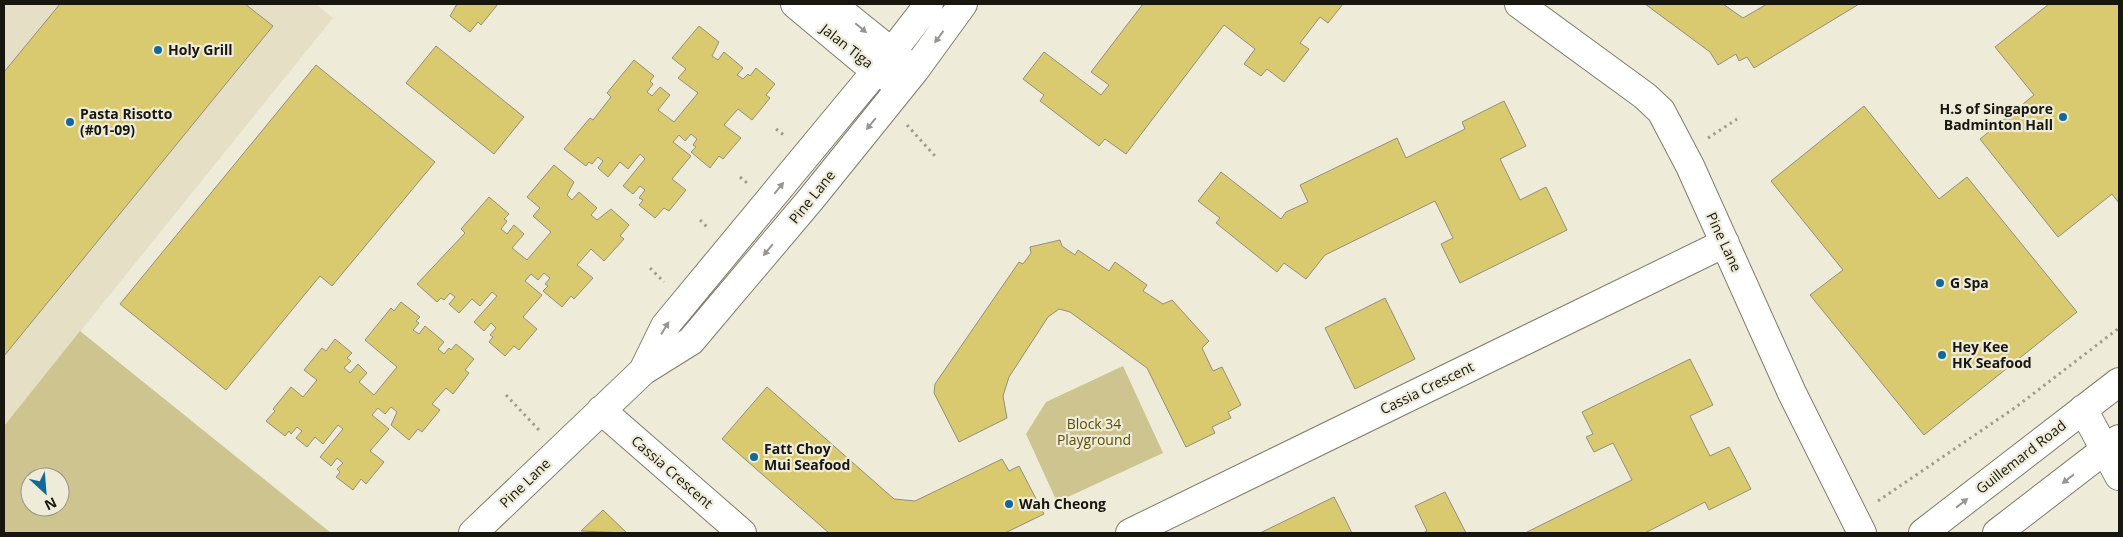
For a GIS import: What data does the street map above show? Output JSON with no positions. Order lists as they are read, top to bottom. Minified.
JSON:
{"streets":{"street":["Jalan Tiga","Pine Lane","Cassia Crescent","Guillemard Road"]},"crossings":[["Jalan Tiga","Pine Lane"],["Pine Lane","Cassia Crescent"]],"parks":["Block 34 Playground"],"places":["Holy Grill","H.S of Singapore Badminton Hall","Pasta Risotto (#01-09)","G Spa","Hey Kee HK Seafood","Fatt Choy Mui Seafood","Wah Cheong"],"north":"bottom right"}
